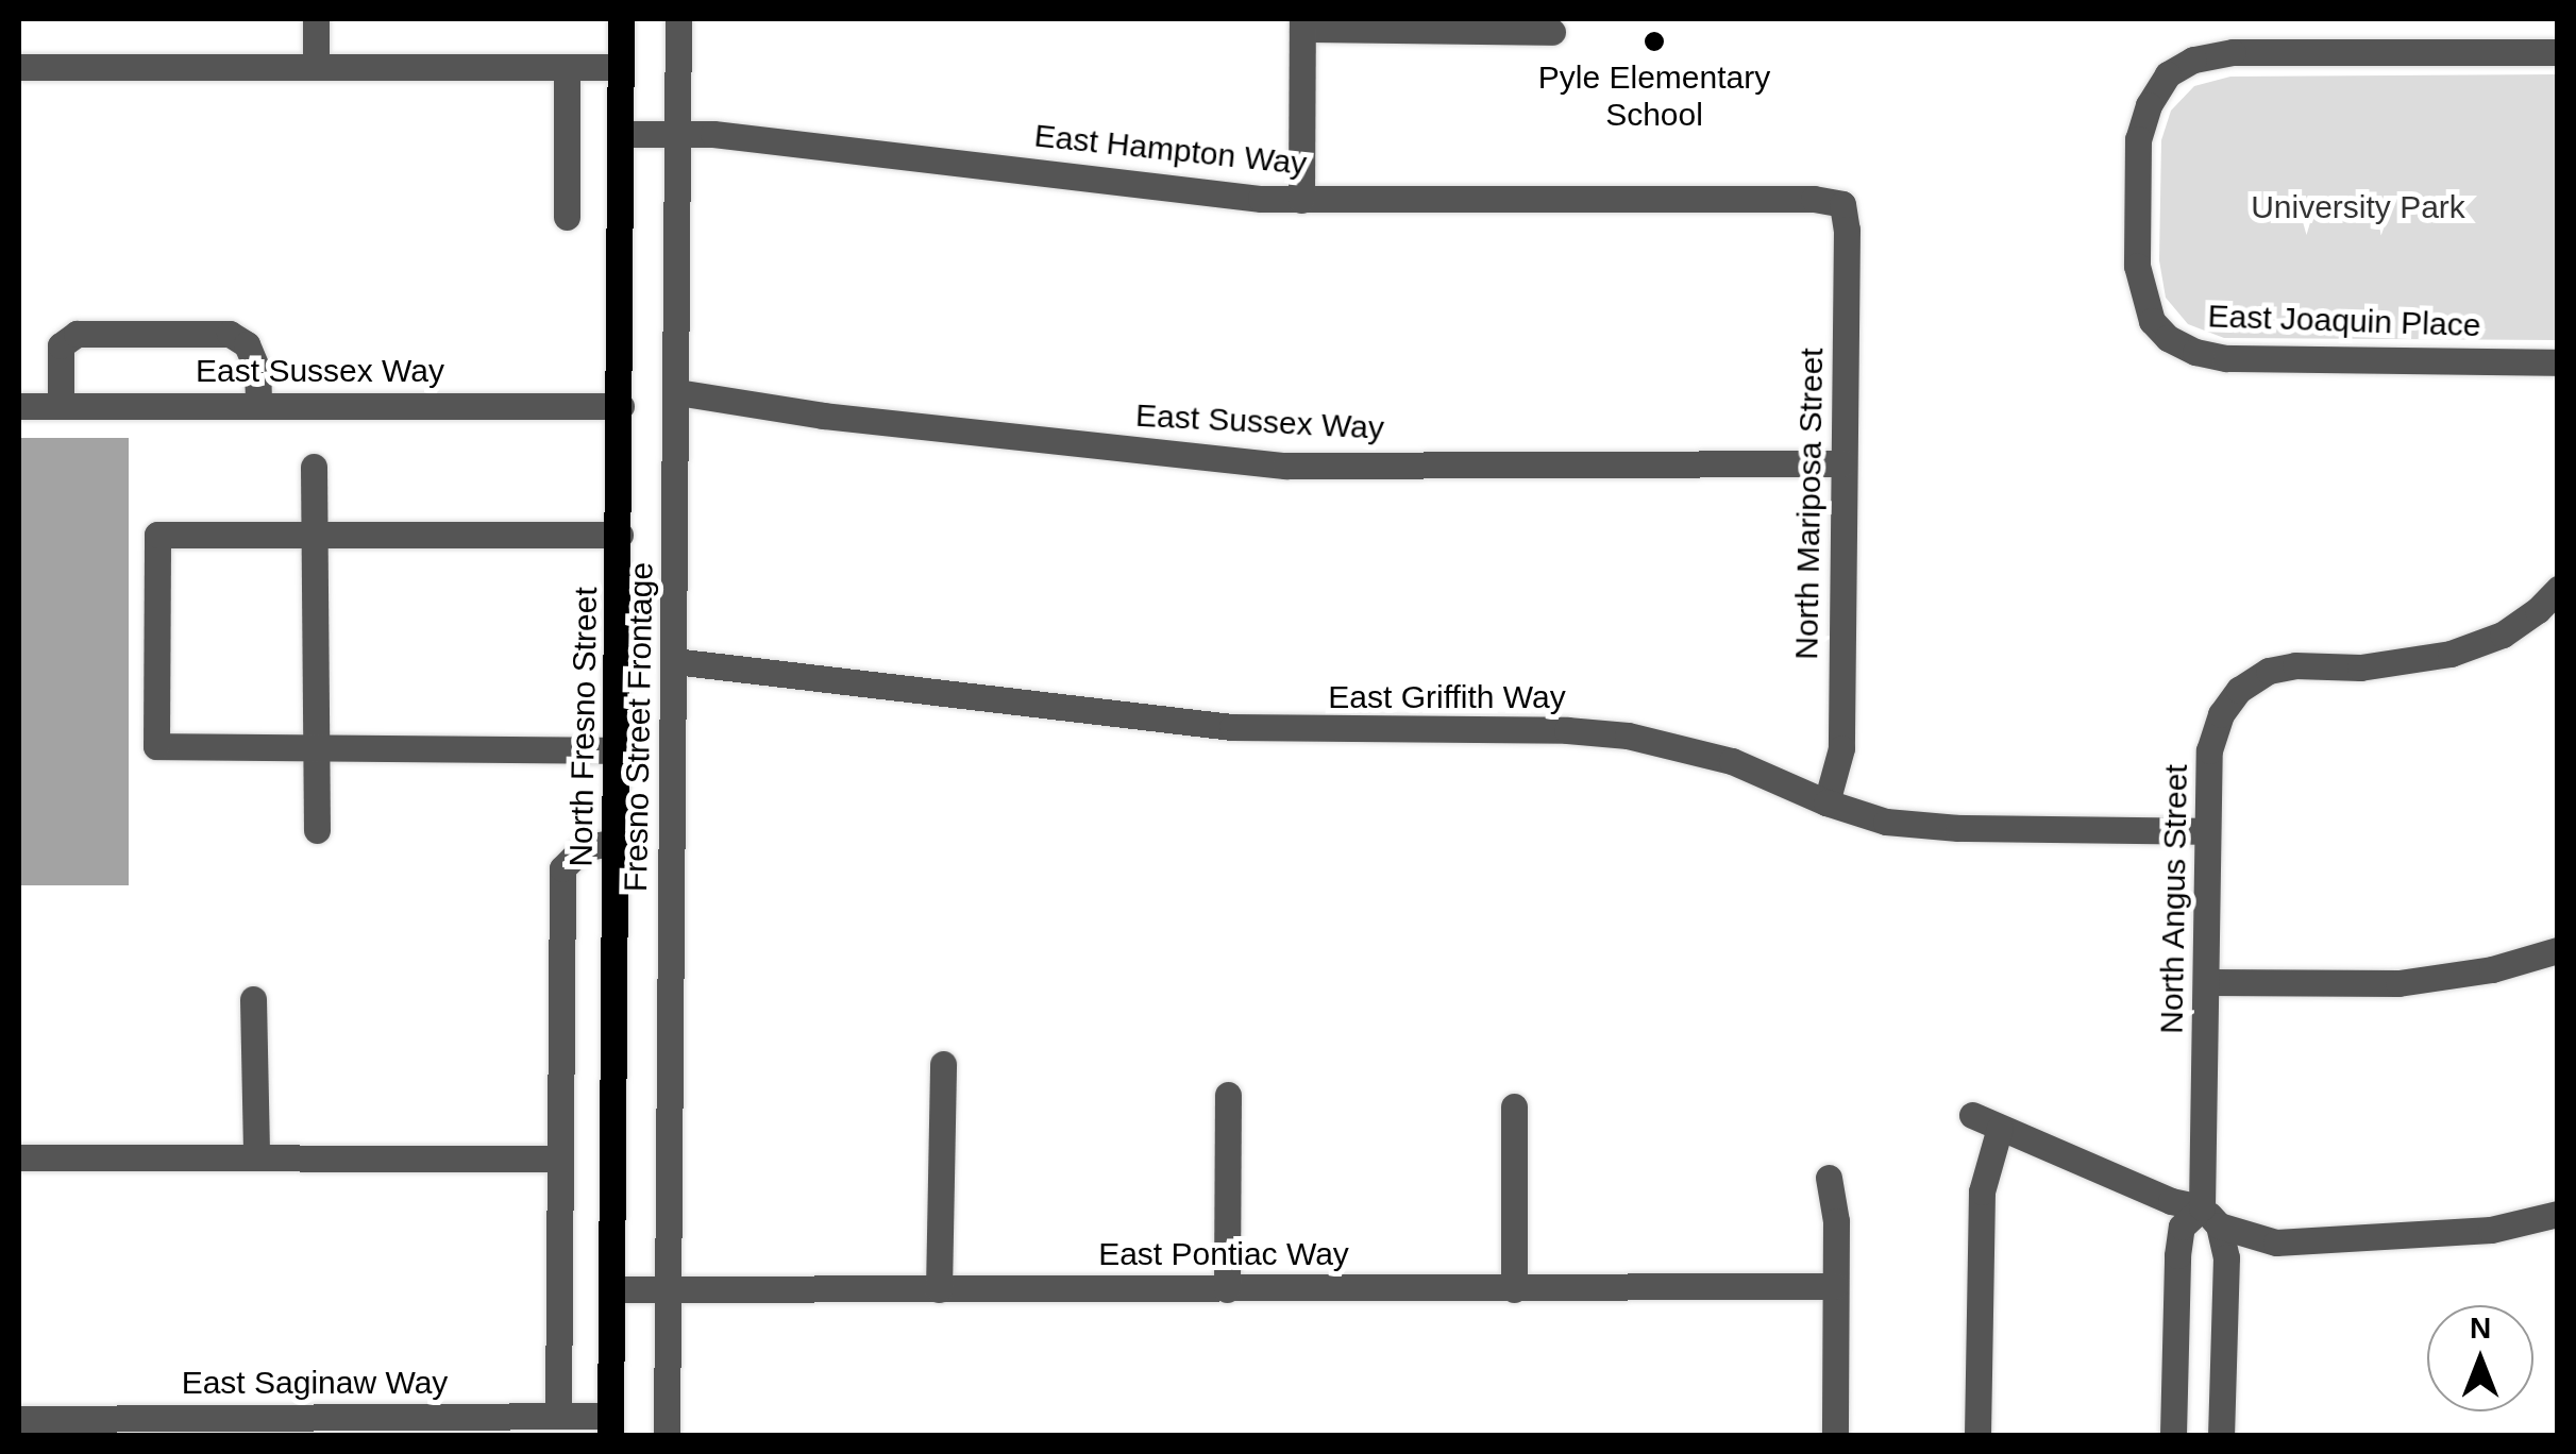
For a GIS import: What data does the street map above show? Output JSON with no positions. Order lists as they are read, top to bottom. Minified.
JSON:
{"streets":{"main road":["North Fresno Street"],"street":["East Hampton Way","East Joaquin Place","East Sussex Way","North Mariposa Street","East Griffith Way","Fresno Street Frontage","North Angus Street","East Pontiac Way","East Saginaw Way"]},"crossings":[["East Hampton Way","North Mariposa Street"],["East Hampton Way","North Fresno Street"],["East Hampton Way","Fresno Street Frontage"],["East Sussex Way","North Mariposa Street"],["East Sussex Way","North Fresno Street"],["East Sussex Way","Fresno Street Frontage"],["North Mariposa Street","East Griffith Way"],["East Griffith Way","Fresno Street Frontage"],["East Griffith Way","North Angus Street"],["North Fresno Street","East Pontiac Way"],["North Fresno Street","East Saginaw Way"],["Fresno Street Frontage","East Pontiac Way"]],"parks":["University Park"],"places":["Pyle Elementary School"],"north":"top"}
